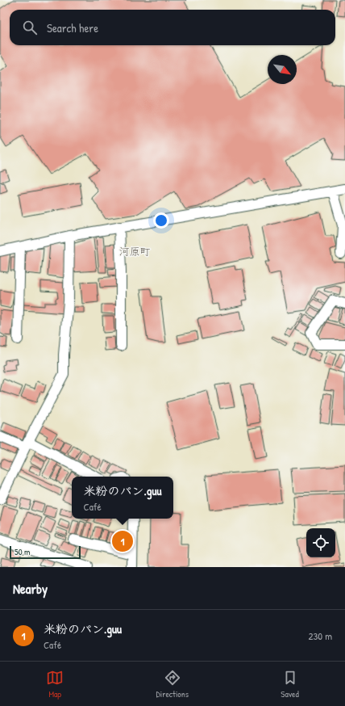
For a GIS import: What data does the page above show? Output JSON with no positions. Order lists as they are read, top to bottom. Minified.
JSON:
{"districts":["河原町"],"scale_bar":"50 m","north":"bottom right","page":{"search":"Search here","popup":["米粉のパン.guu","Café"],"pins":"1","scale":"50 m","heading":"Nearby","list":[{"mark":"1","name":"米粉のパン.guu","note":"Café","value":"230 m"}],"nav":["Map","Directions","Saved"]}}
